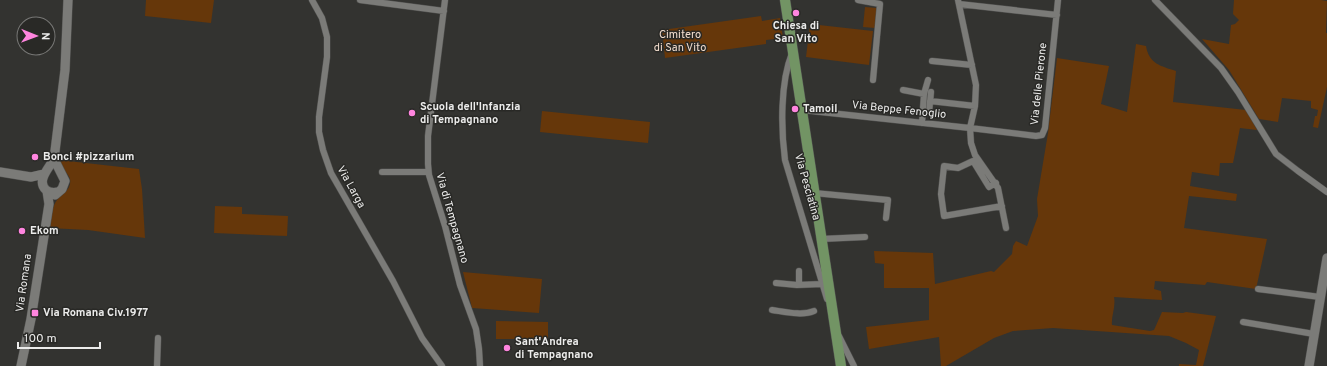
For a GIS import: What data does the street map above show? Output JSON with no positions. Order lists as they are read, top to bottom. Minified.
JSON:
{"streets":{"main road":["Via Pesciatina","Via Romana"],"street":["Via delle Pierone","Via Beppe Fenoglio","Via Larga","Via di Tempagnano"]},"crossings":[["Via delle Pierone","Via Beppe Fenoglio"],["Via Beppe Fenoglio","Via Pesciatina"]],"parks":["Cimitero di San Vito"],"places":{"other":["Chiesa di San Vito","Tamoil","Scuola dell'Infanzia di Tempagnano","Bonci #pizzarium","Ekom","Sant'Andrea di Tempagnano"],"transit":["Via Romana Civ.1977"]},"scale_bar":"100 m","north":"right"}
